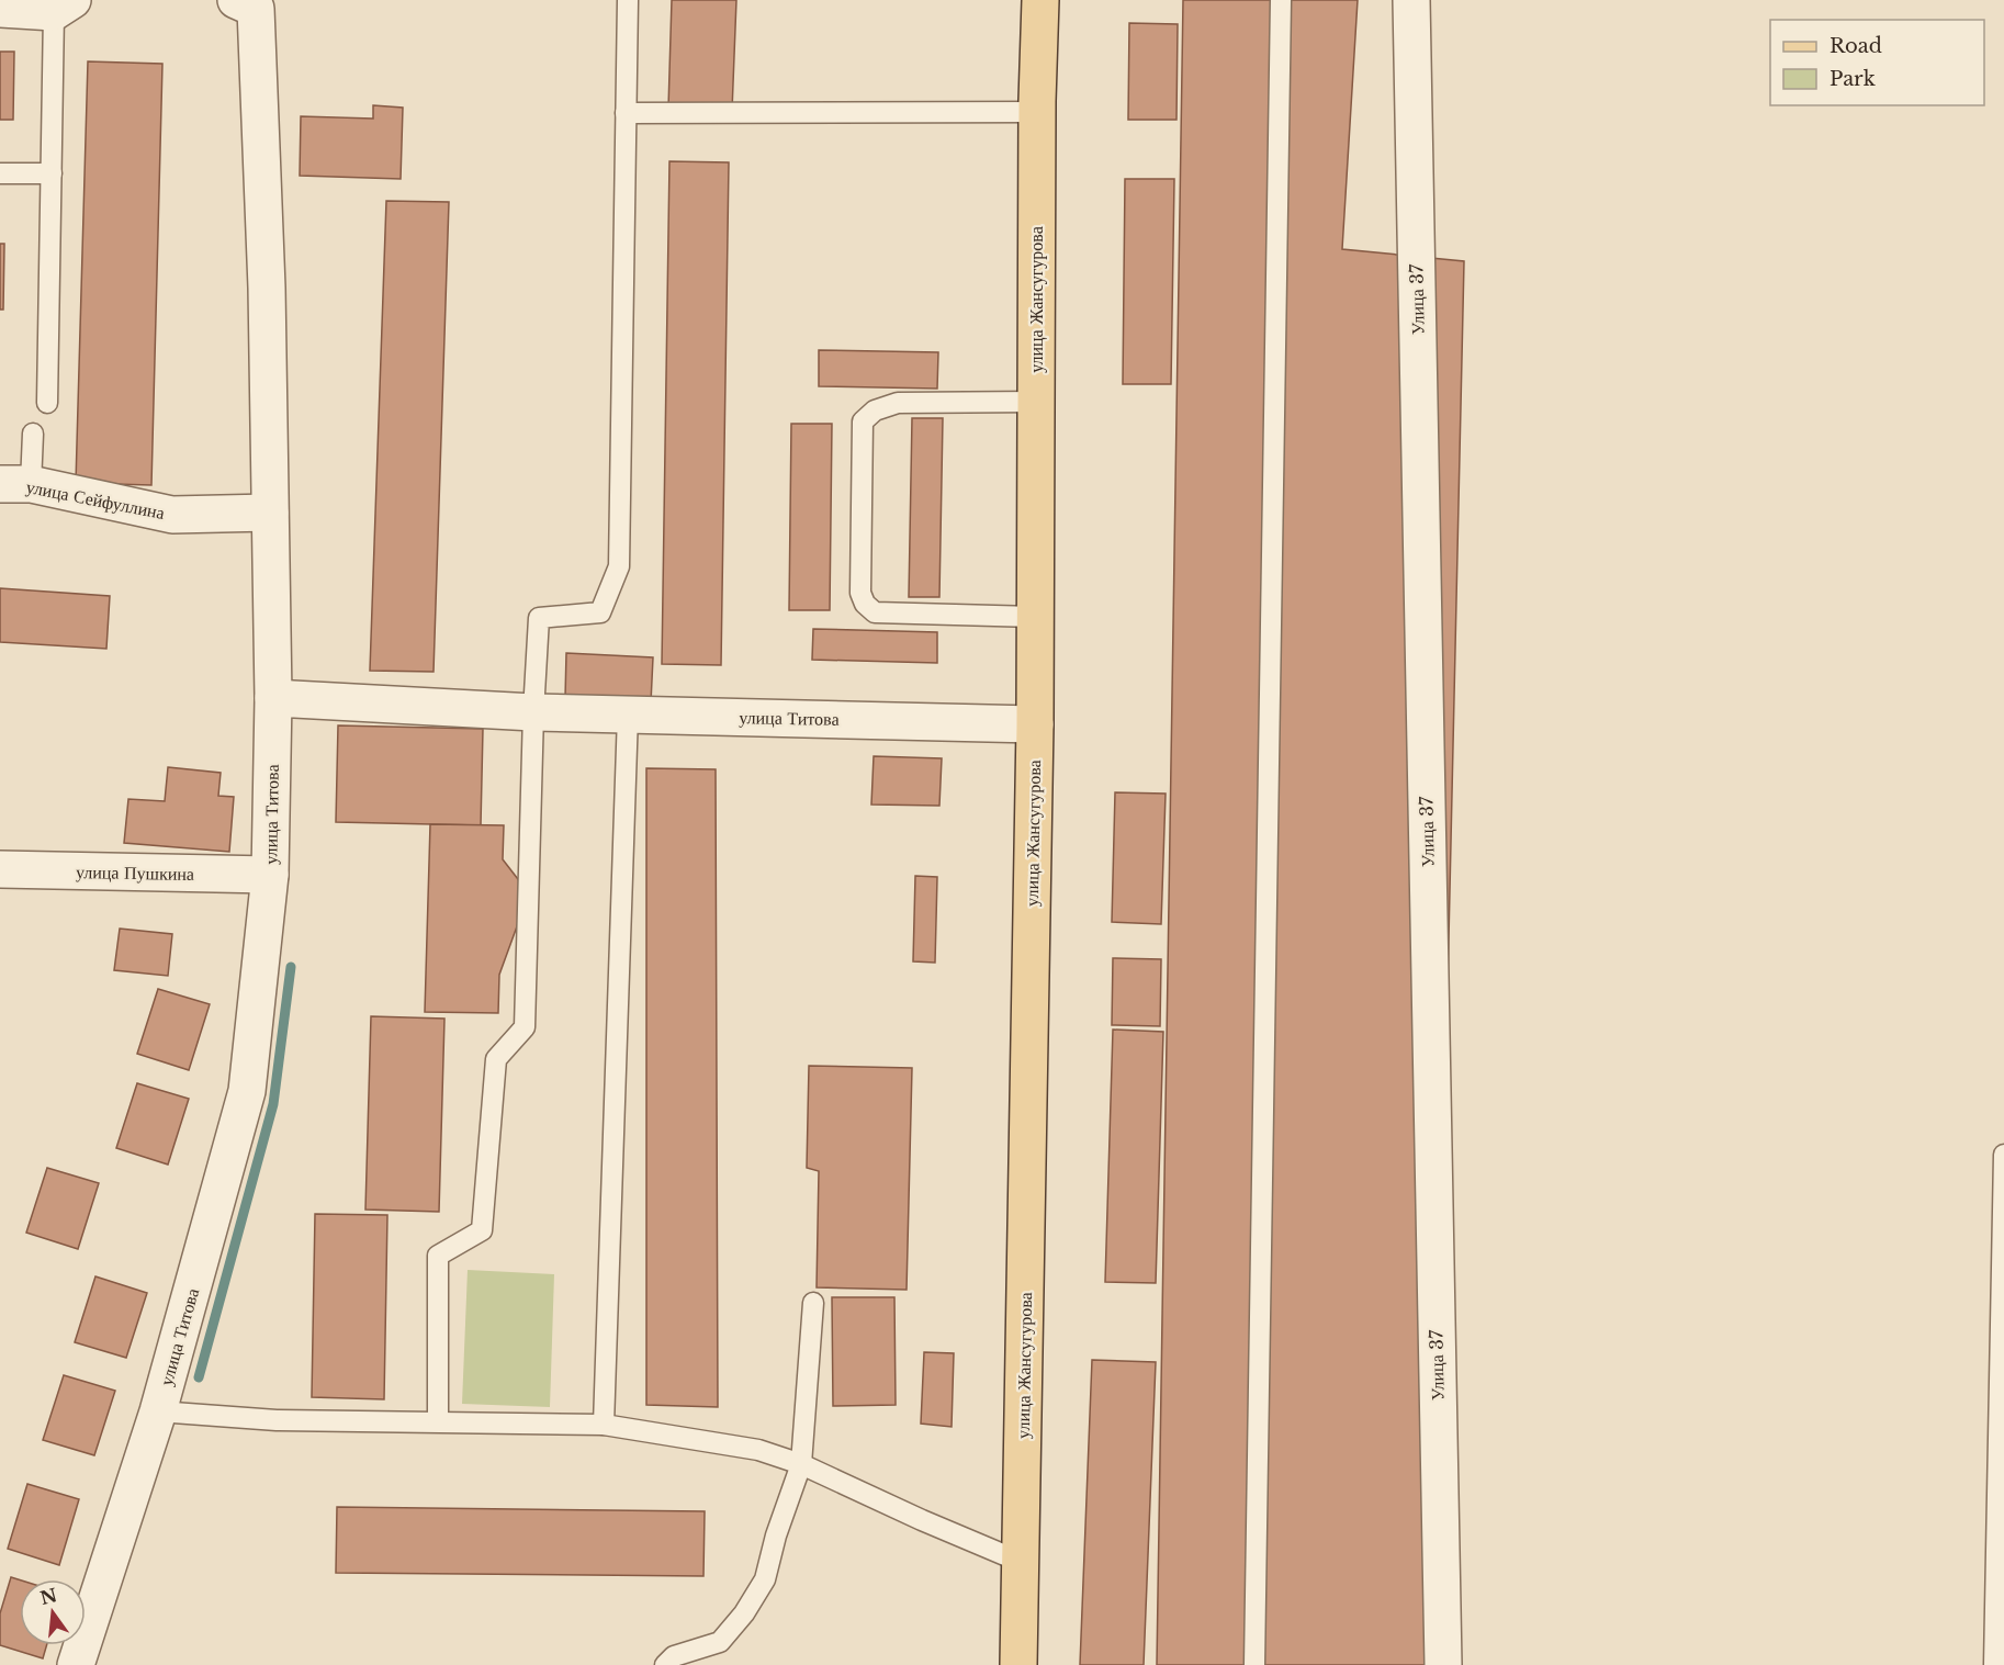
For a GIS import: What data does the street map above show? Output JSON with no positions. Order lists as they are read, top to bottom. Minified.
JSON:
{"streets":{"main road":["улица Жансугурова"],"street":["Улица 37","улица Сейфуллина","улица Титова","улица Пушкина"]},"crossings":[["улица Жансугурова","улица Титова"],["улица Титова","улица Пушкина"]],"legend":["Road","Park"],"north":"top"}
